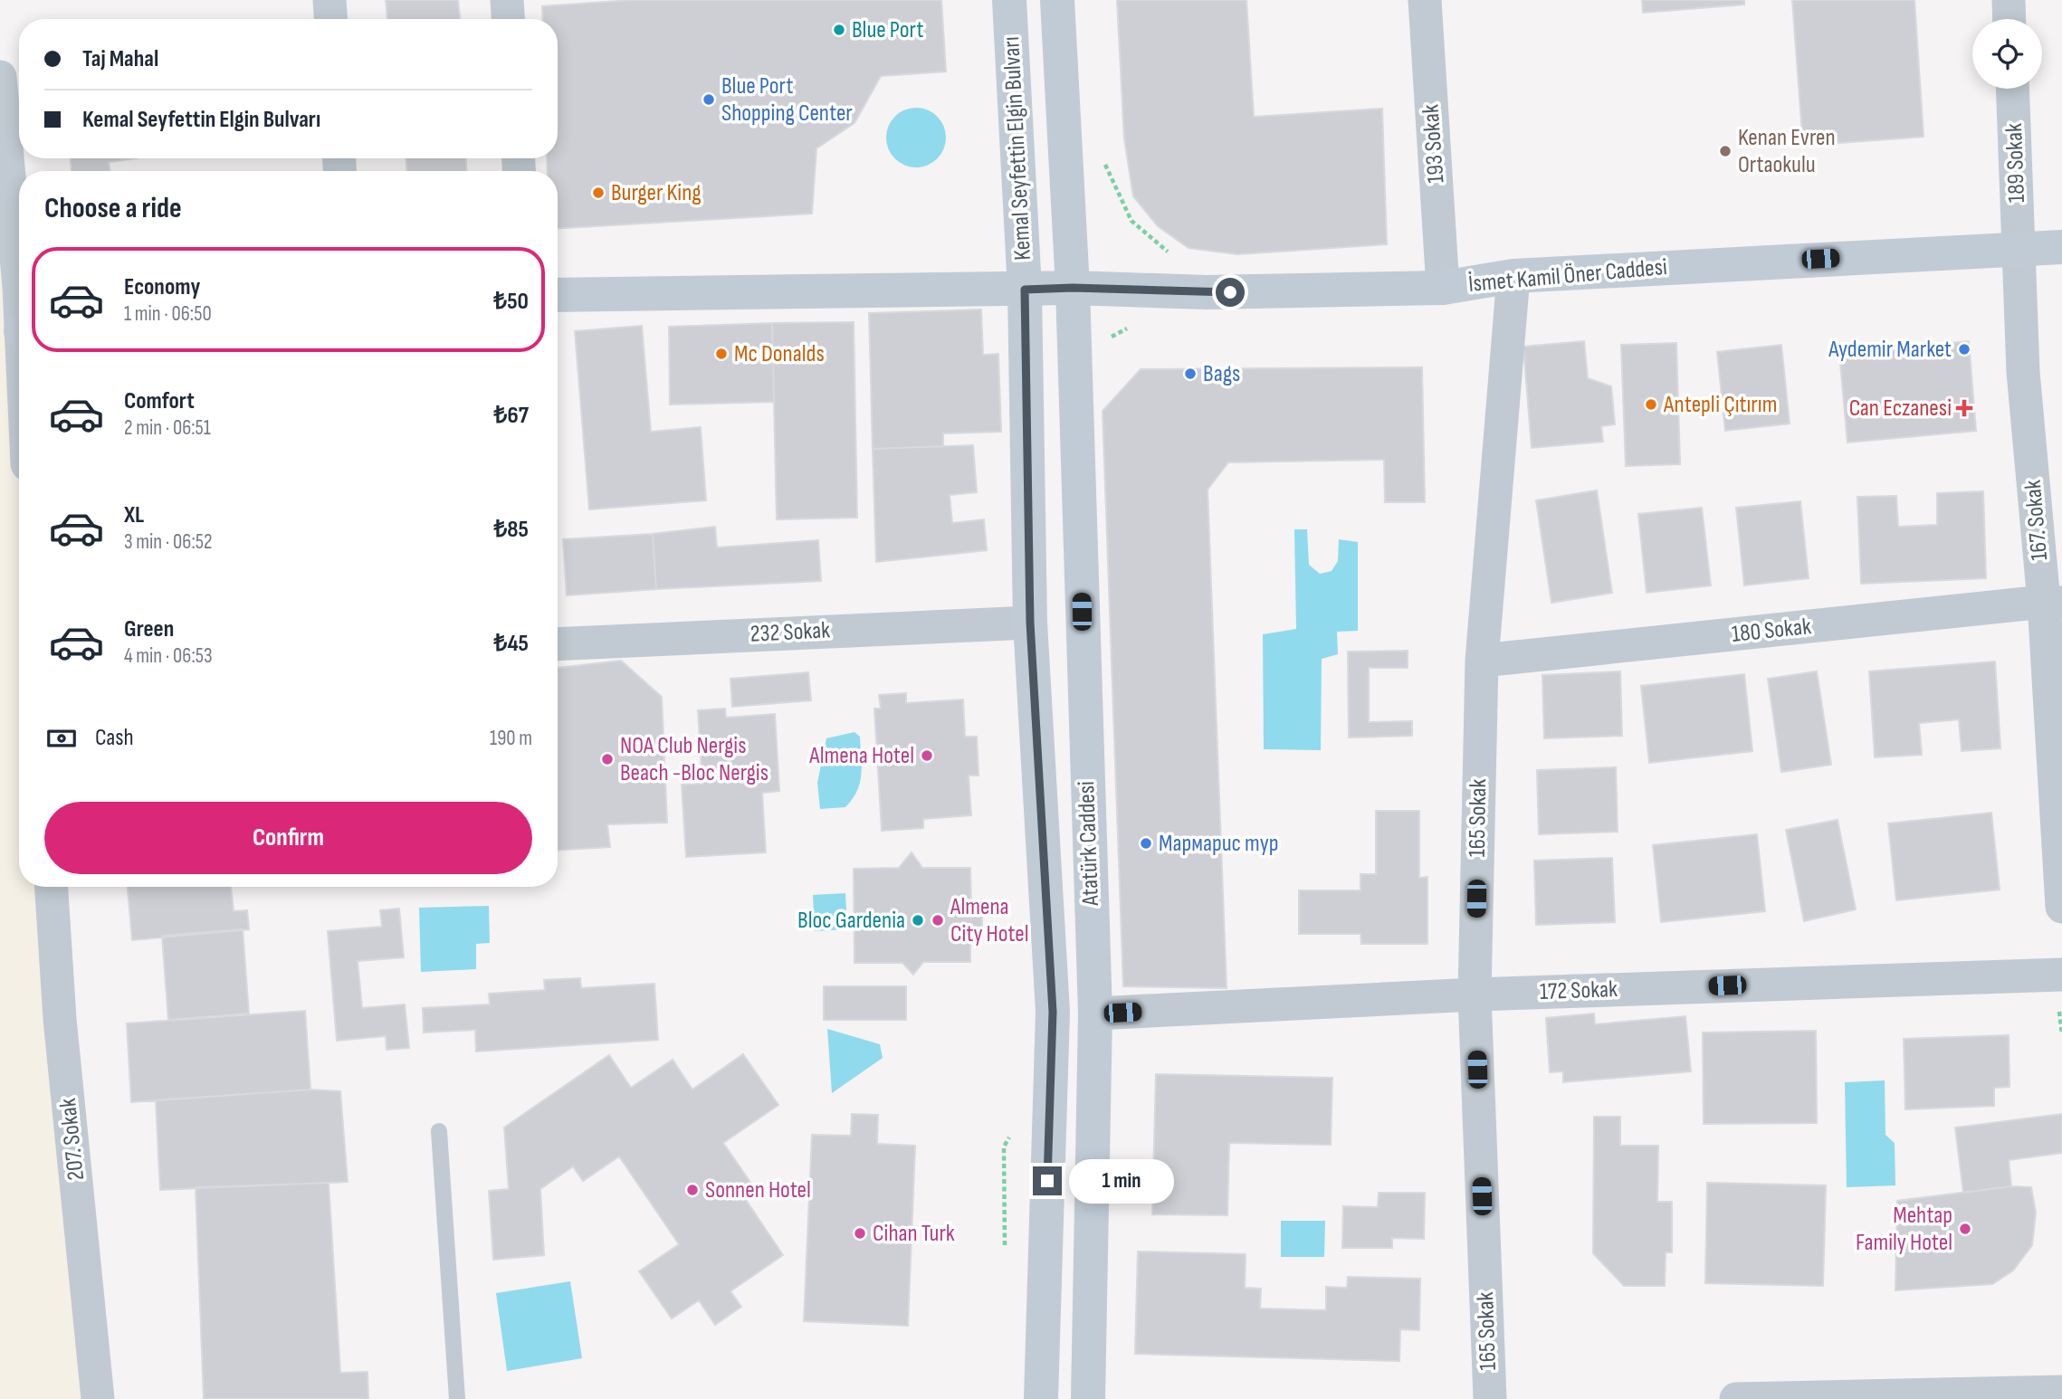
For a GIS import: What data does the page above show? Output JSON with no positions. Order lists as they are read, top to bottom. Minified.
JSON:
{"streets":{"main road":["Kemal Seyfettin Elgin Bulvarı","İsmet Kamil Öner Caddesi","Atatürk Caddesi"],"street":["193 Sokak","189 Sokak","167. Sokak","180 Sokak","232 Sokak","165 Sokak","172 Sokak","207. Sokak"]},"crossings":[["193 Sokak","İsmet Kamil Öner Caddesi"],["Kemal Seyfettin Elgin Bulvarı","İsmet Kamil Öner Caddesi"],["Kemal Seyfettin Elgin Bulvarı","232 Sokak"],["Kemal Seyfettin Elgin Bulvarı","Atatürk Caddesi"],["189 Sokak","İsmet Kamil Öner Caddesi"],["189 Sokak","167. Sokak"],["İsmet Kamil Öner Caddesi","167. Sokak"],["İsmet Kamil Öner Caddesi","165 Sokak"],["İsmet Kamil Öner Caddesi","Atatürk Caddesi"],["167. Sokak","180 Sokak"],["180 Sokak","165 Sokak"],["165 Sokak","172 Sokak"],["Atatürk Caddesi","172 Sokak"]],"places":{"other":["Blue Port","Blue Port Shopping Center","Kenan Evren Ortaokulu","Burger King","Aydemir Market","Mc Donalds","Bags","Antepli Çıtırım","Almena Hotel","NOA Club Nergis Beach -Bloc Nergis","Мармарис тур","Bloc Gardenia","Almena City Hotel","Sonnen Hotel","Mehtap Family Hotel","Cihan Turk"],"health":["Can Eczanesi"]},"page":{"banner":["Taj Mahal","Kemal Seyfettin Elgin Bulvarı"],"heading":"Choose a ride","list":[{"name":"Economy","note":"1 min · 06:50","value":"₺50"},{"name":"Comfort","note":"2 min · 06:51","value":"₺67"},{"name":"XL","note":"3 min · 06:52","value":"₺85"},{"name":"Green","note":"4 min · 06:53","value":"₺45"}],"pay":["Cash","190 m"],"buttons":"Confirm","bubble":"1 min"}}
